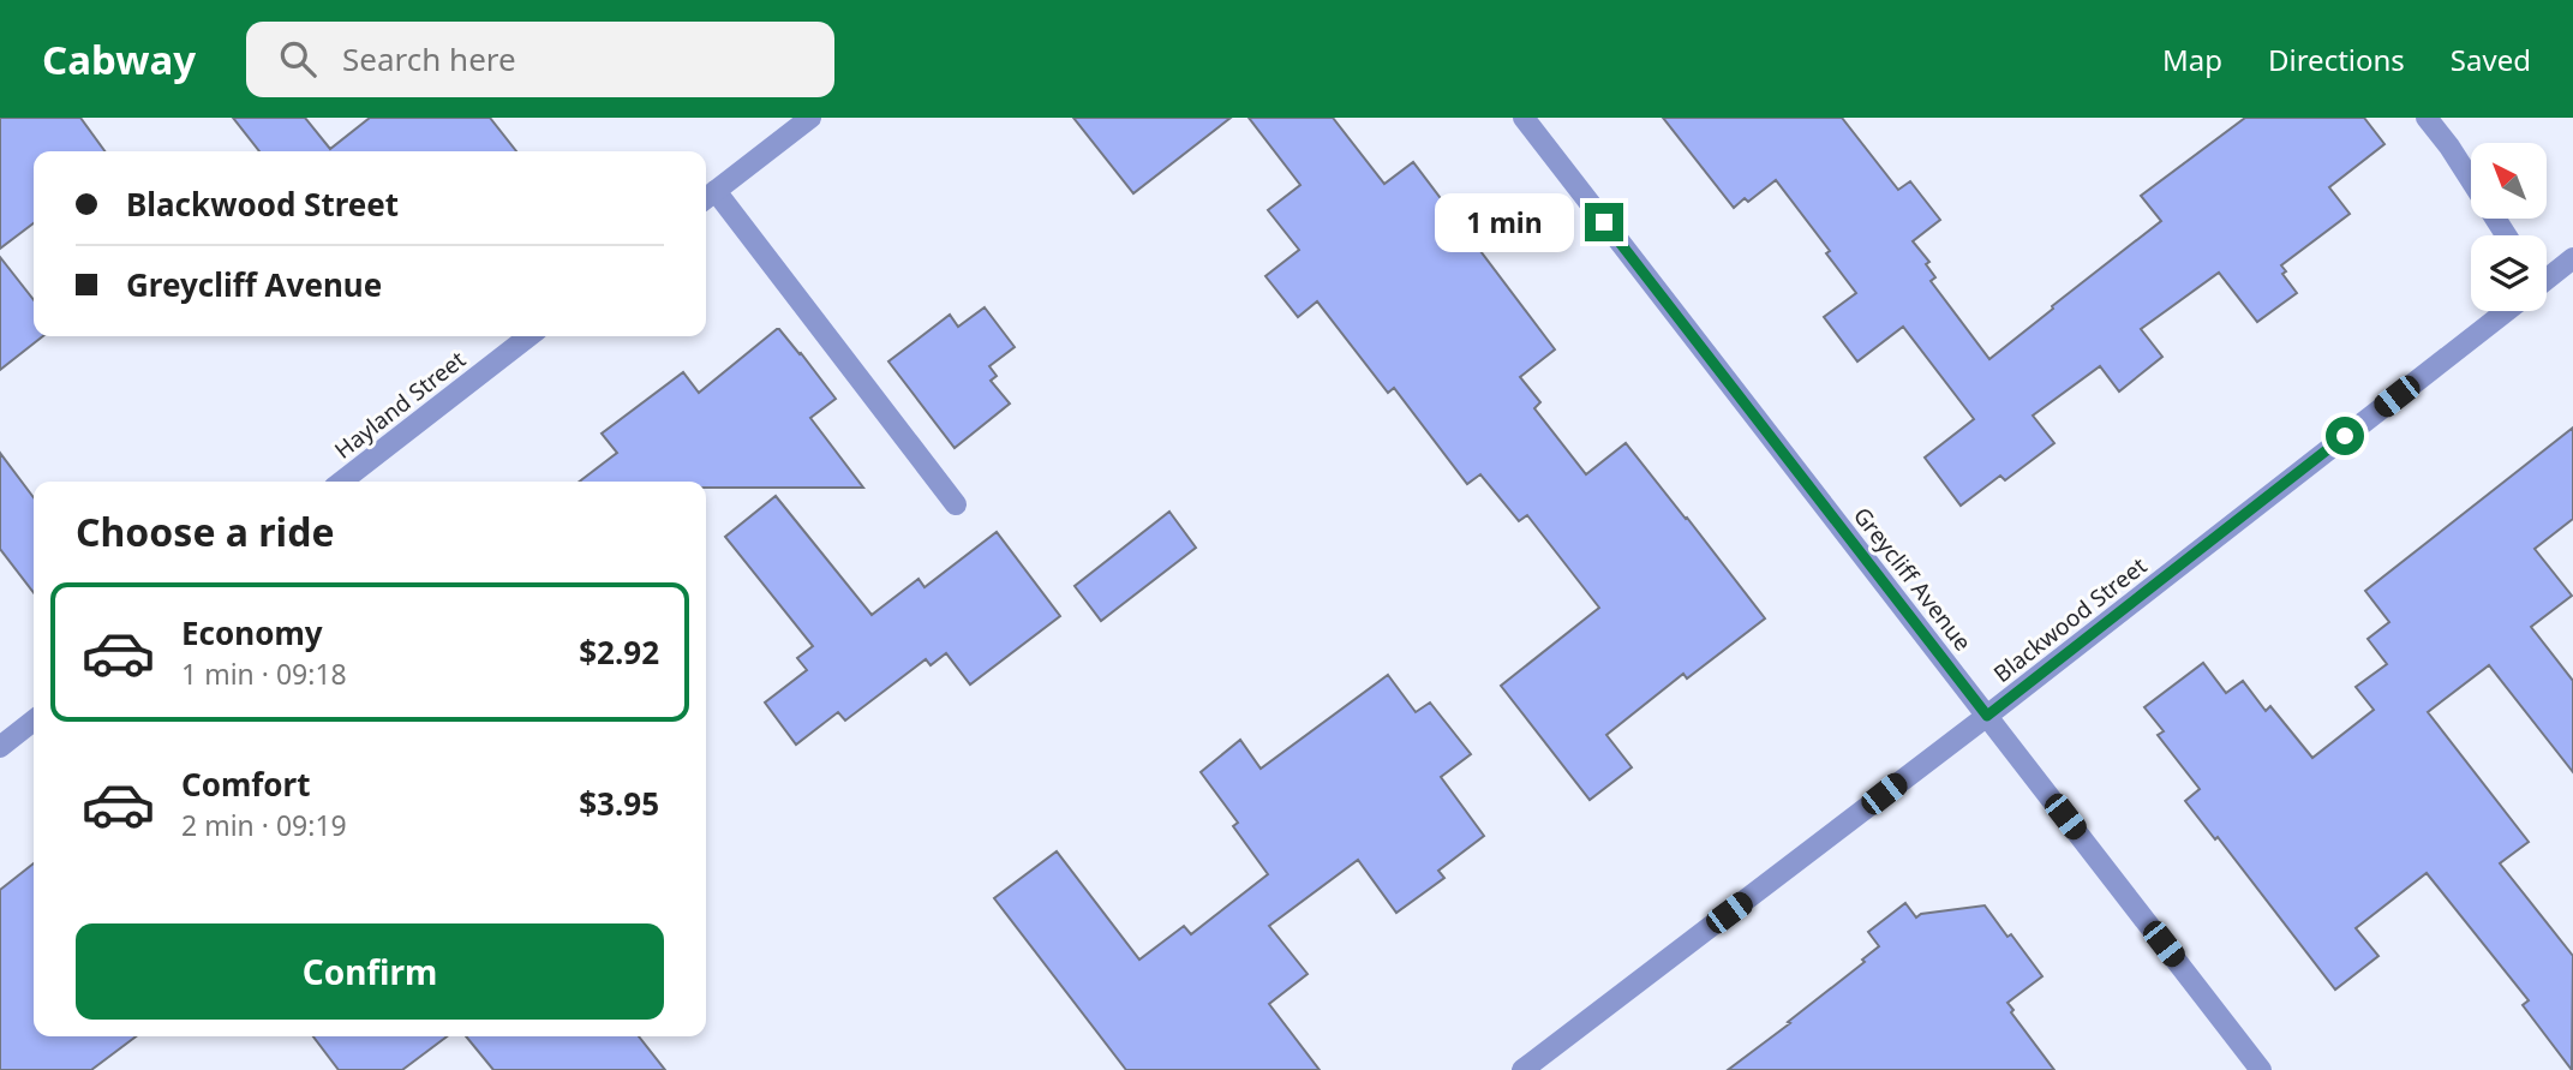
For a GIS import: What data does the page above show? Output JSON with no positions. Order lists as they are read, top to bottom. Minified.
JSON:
{"streets":{"street":["Hayland Street","Greycliff Avenue","Blackwood Street"]},"crossings":[["Greycliff Avenue","Blackwood Street"]],"north":"top left","page":{"header":"Cabway","search":"Search here","nav":["Map","Directions","Saved"],"banner":["Blackwood Street","Greycliff Avenue"],"bubble":"1 min","heading":"Choose a ride","list":[{"name":"Economy","note":"1 min · 09:18","value":"$2.92"},{"name":"Comfort","note":"2 min · 09:19","value":"$3.95"}],"buttons":"Confirm"}}
